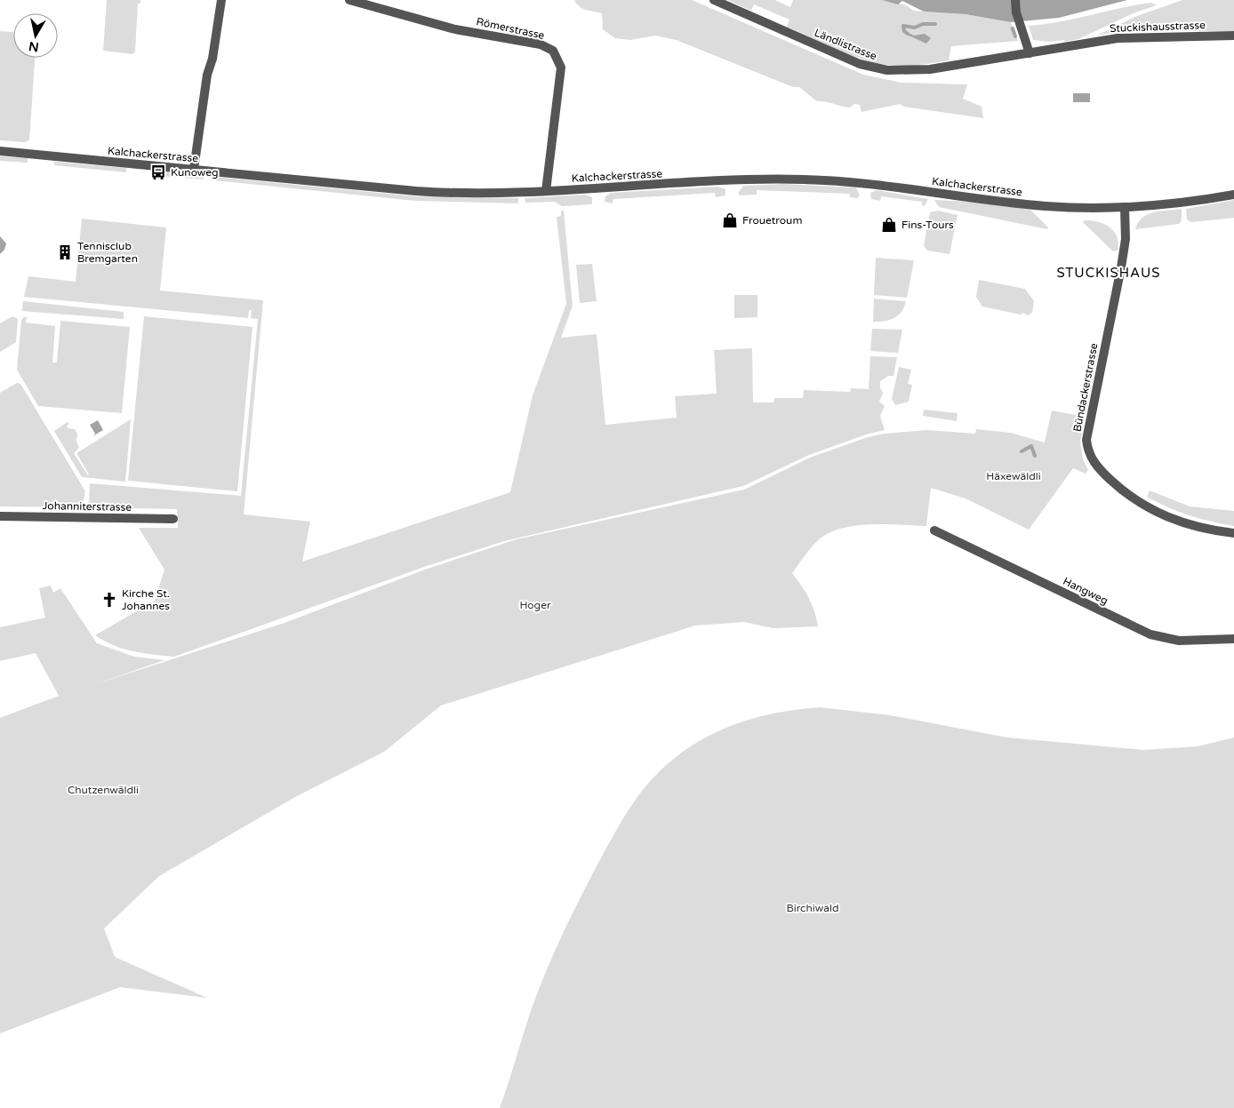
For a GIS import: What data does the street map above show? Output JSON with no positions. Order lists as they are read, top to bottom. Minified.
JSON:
{"streets":{"street":["Stuckishausstrasse","Römerstrasse","Ländlistrasse","Kalchackerstrasse","Bündackerstrasse","Johanniterstrasse","Hangweg"]},"crossings":[["Stuckishausstrasse","Ländlistrasse"],["Römerstrasse","Kalchackerstrasse"],["Kalchackerstrasse","Bündackerstrasse"]],"districts":["STUCKISHAUS"],"parks":["Häxewäldli","Hoger","Chutzenwäldli","Birchiwald"],"places":{"bus stop":["Kunoweg"],"shop":["Frouetroum","Fins-Tours"],"building":["Tennisclub Bremgarten"],"church":["Kirche St. Johannes"]},"north":"bottom"}
